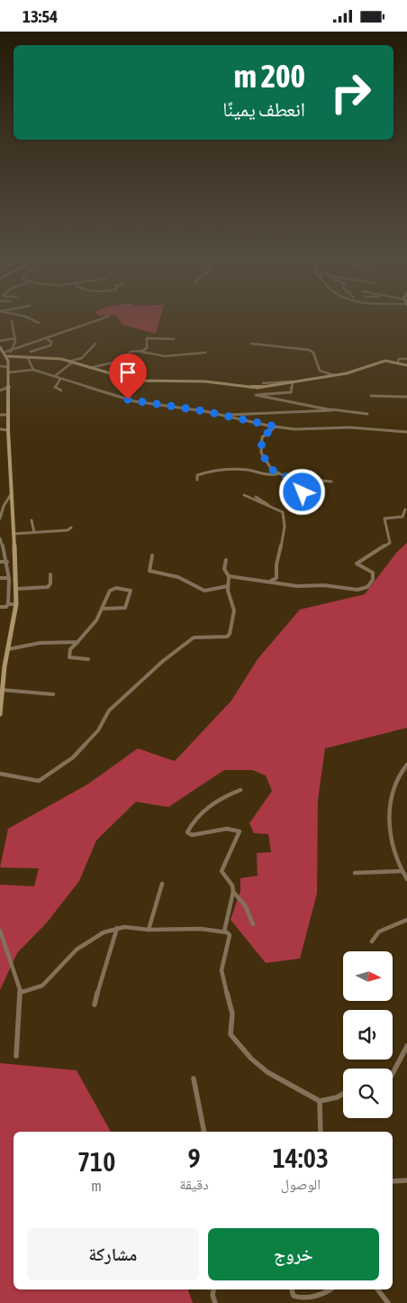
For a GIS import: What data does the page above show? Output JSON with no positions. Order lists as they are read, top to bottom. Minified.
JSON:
{"north":"right","page":{"status":"13:54","turn":["200 m","انعطف يمينًا"],"eta":["14:03","الوصول","9","دقيقة","710","m"],"buttons":["خروج","مشاركة"]}}
